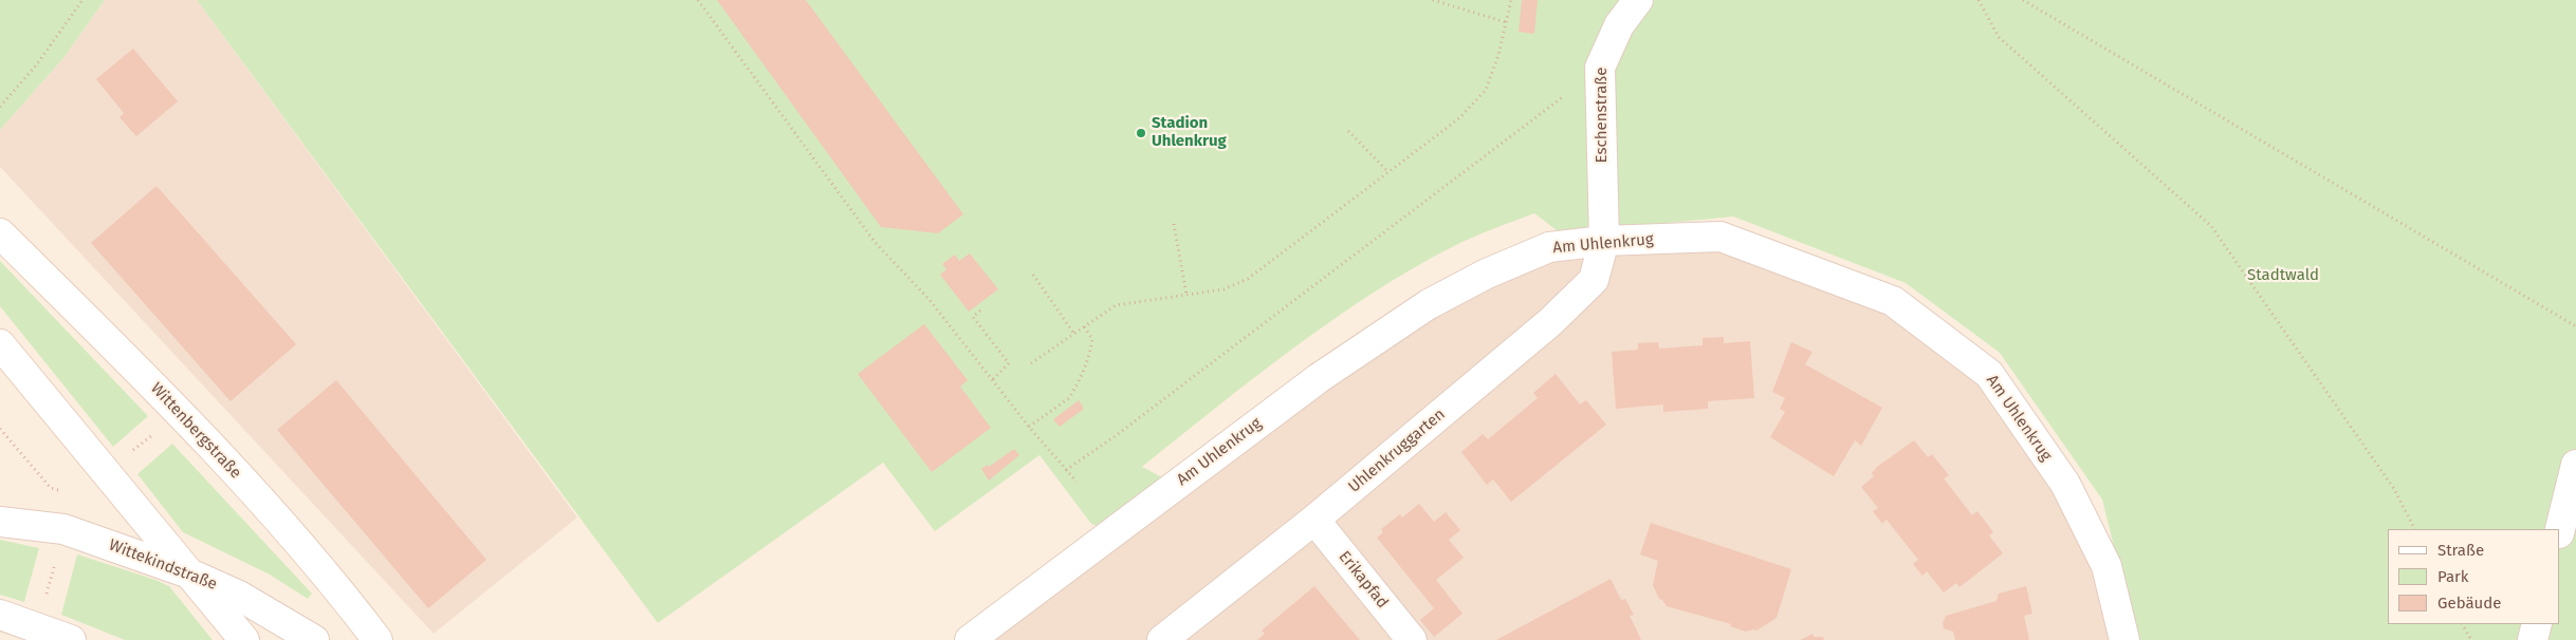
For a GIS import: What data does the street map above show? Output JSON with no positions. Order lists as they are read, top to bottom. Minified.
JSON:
{"streets":{"street":["Eschenstraße","Am Uhlenkrug","Wittenbergstraße","Uhlenkruggarten","Wittekindstraße","Erikapfad"]},"crossings":[["Eschenstraße","Am Uhlenkrug"],["Eschenstraße","Uhlenkruggarten"],["Am Uhlenkrug","Uhlenkruggarten"],["Uhlenkruggarten","Erikapfad"]],"parks":["Stadtwald"],"places":["Stadion Uhlenkrug"],"legend":["Straße","Park","Gebäude"]}
